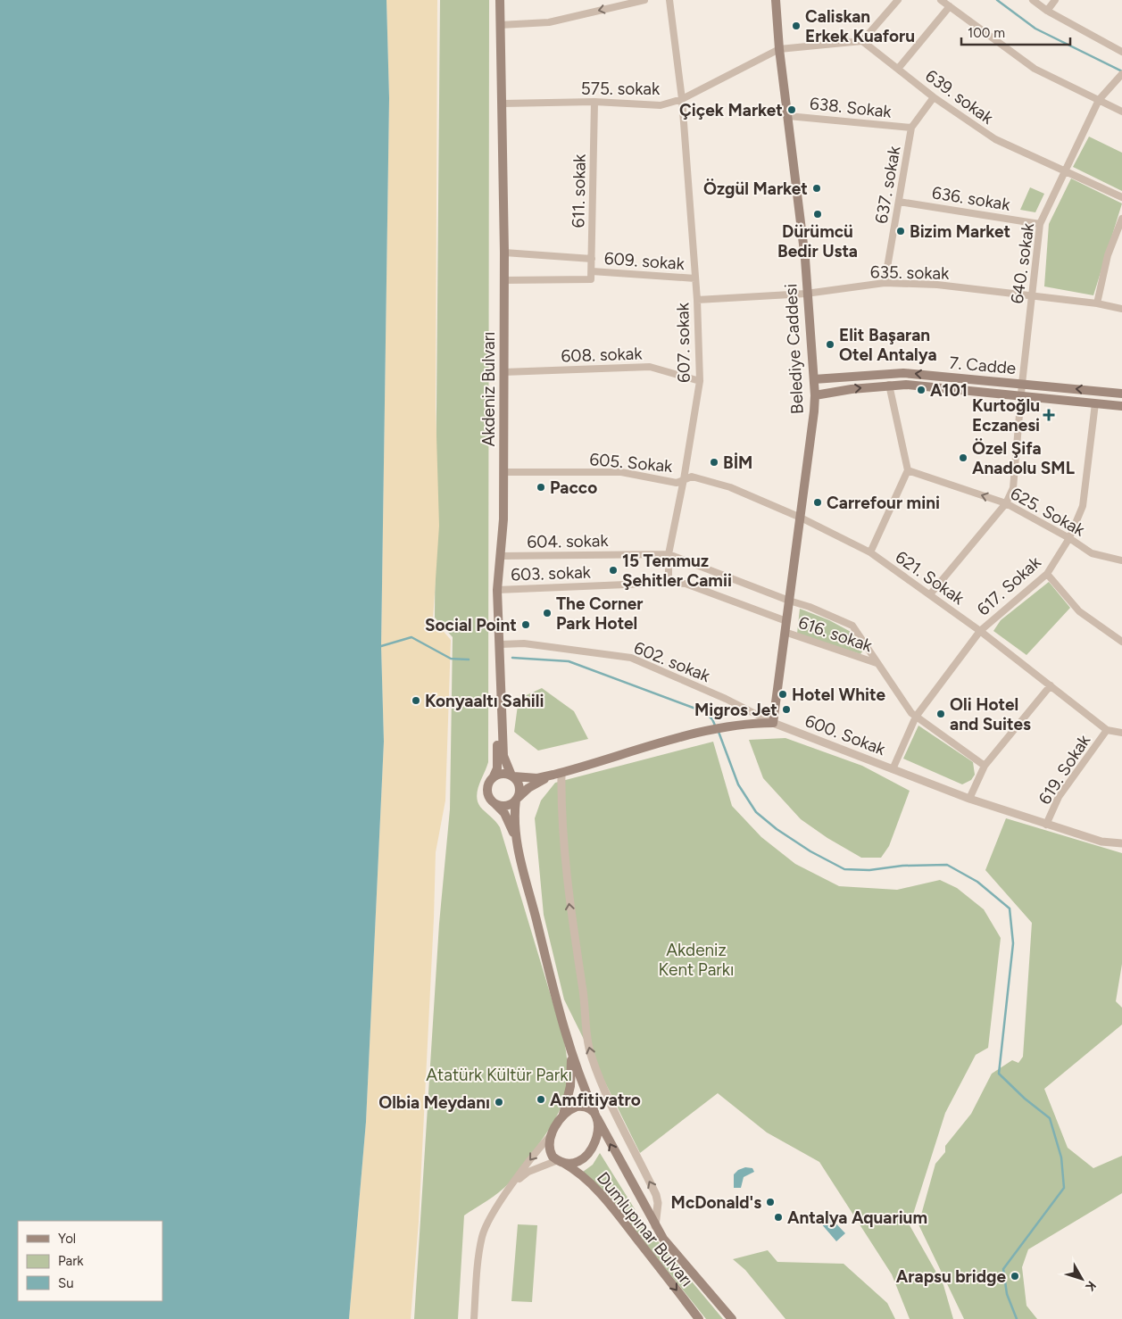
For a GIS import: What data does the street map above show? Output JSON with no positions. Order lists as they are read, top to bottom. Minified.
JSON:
{"streets":{"main road":["Belediye Caddesi","7. Cadde","Akdeniz Bulvarı","600. Sokak","Dumlupınar Bulvarı"],"street":["575. sokak","639. sokak","638. Sokak","637. sokak","611. sokak","636. sokak","609. sokak","640. sokak","635. sokak","607. sokak","608. sokak","605. Sokak","625. Sokak","604. sokak","603. sokak","621. Sokak","617. Sokak","616. sokak","602. sokak","619. Sokak"]},"crossings":[["575. sokak","611. sokak"],["575. sokak","607. sokak"],["575. sokak","Belediye Caddesi"],["575. sokak","Akdeniz Bulvarı"],["639. sokak","637. sokak"],["639. sokak","640. sokak"],["638. Sokak","637. sokak"],["638. Sokak","Belediye Caddesi"],["637. sokak","636. sokak"],["637. sokak","635. sokak"],["611. sokak","609. sokak"],["611. sokak","Akdeniz Bulvarı"],["636. sokak","640. sokak"],["609. sokak","607. sokak"],["640. sokak","635. sokak"],["640. sokak","7. Cadde"],["640. sokak","625. Sokak"],["635. sokak","607. sokak"],["635. sokak","Belediye Caddesi"],["607. sokak","608. sokak"],["607. sokak","605. Sokak"],["607. sokak","604. sokak"],["607. sokak","603. sokak"],["Belediye Caddesi","7. Cadde"],["Belediye Caddesi","605. Sokak"],["Belediye Caddesi","604. sokak"],["Belediye Caddesi","603. sokak"],["Belediye Caddesi","621. Sokak"],["Belediye Caddesi","616. sokak"],["Belediye Caddesi","602. sokak"],["Belediye Caddesi","600. Sokak"],["608. sokak","Akdeniz Bulvarı"],["7. Cadde","617. Sokak"],["Akdeniz Bulvarı","605. Sokak"],["Akdeniz Bulvarı","604. sokak"],["Akdeniz Bulvarı","603. sokak"],["Akdeniz Bulvarı","602. sokak"],["605. Sokak","621. Sokak"],["625. Sokak","617. Sokak"],["604. sokak","616. sokak"],["621. Sokak","617. Sokak"],["621. Sokak","619. Sokak"],["617. Sokak","616. sokak"],["617. Sokak","600. Sokak"],["602. sokak","600. Sokak"],["600. Sokak","619. Sokak"]],"one_way":["625. Sokak"],"parks":["Akdeniz Kent Parkı","Atatürk Kültür Parkı"],"places":{"other":["Caliskan Erkek Kuaforu","Çiçek Market","Özgül Market","Dürümcü Bedir Usta","Bizim Market","Elit Başaran Otel Antalya","A101","Özel Şifa Anadolu SML","BİM","Pacco","Carrefour mini","15 Temmuz Şehitler Camii","The Corner Park Hotel","Social Point","Hotel White","Konyaaltı Sahili","Migros Jet","Oli Hotel and Suites","Amfitiyatro","Olbia Meydanı","McDonald's","Antalya Aquarium","Arapsu bridge"],"health":["Kurtoğlu Eczanesi"]},"legend":["Yol","Park","Su"],"scale_bar":"100 m","north":"bottom right"}
